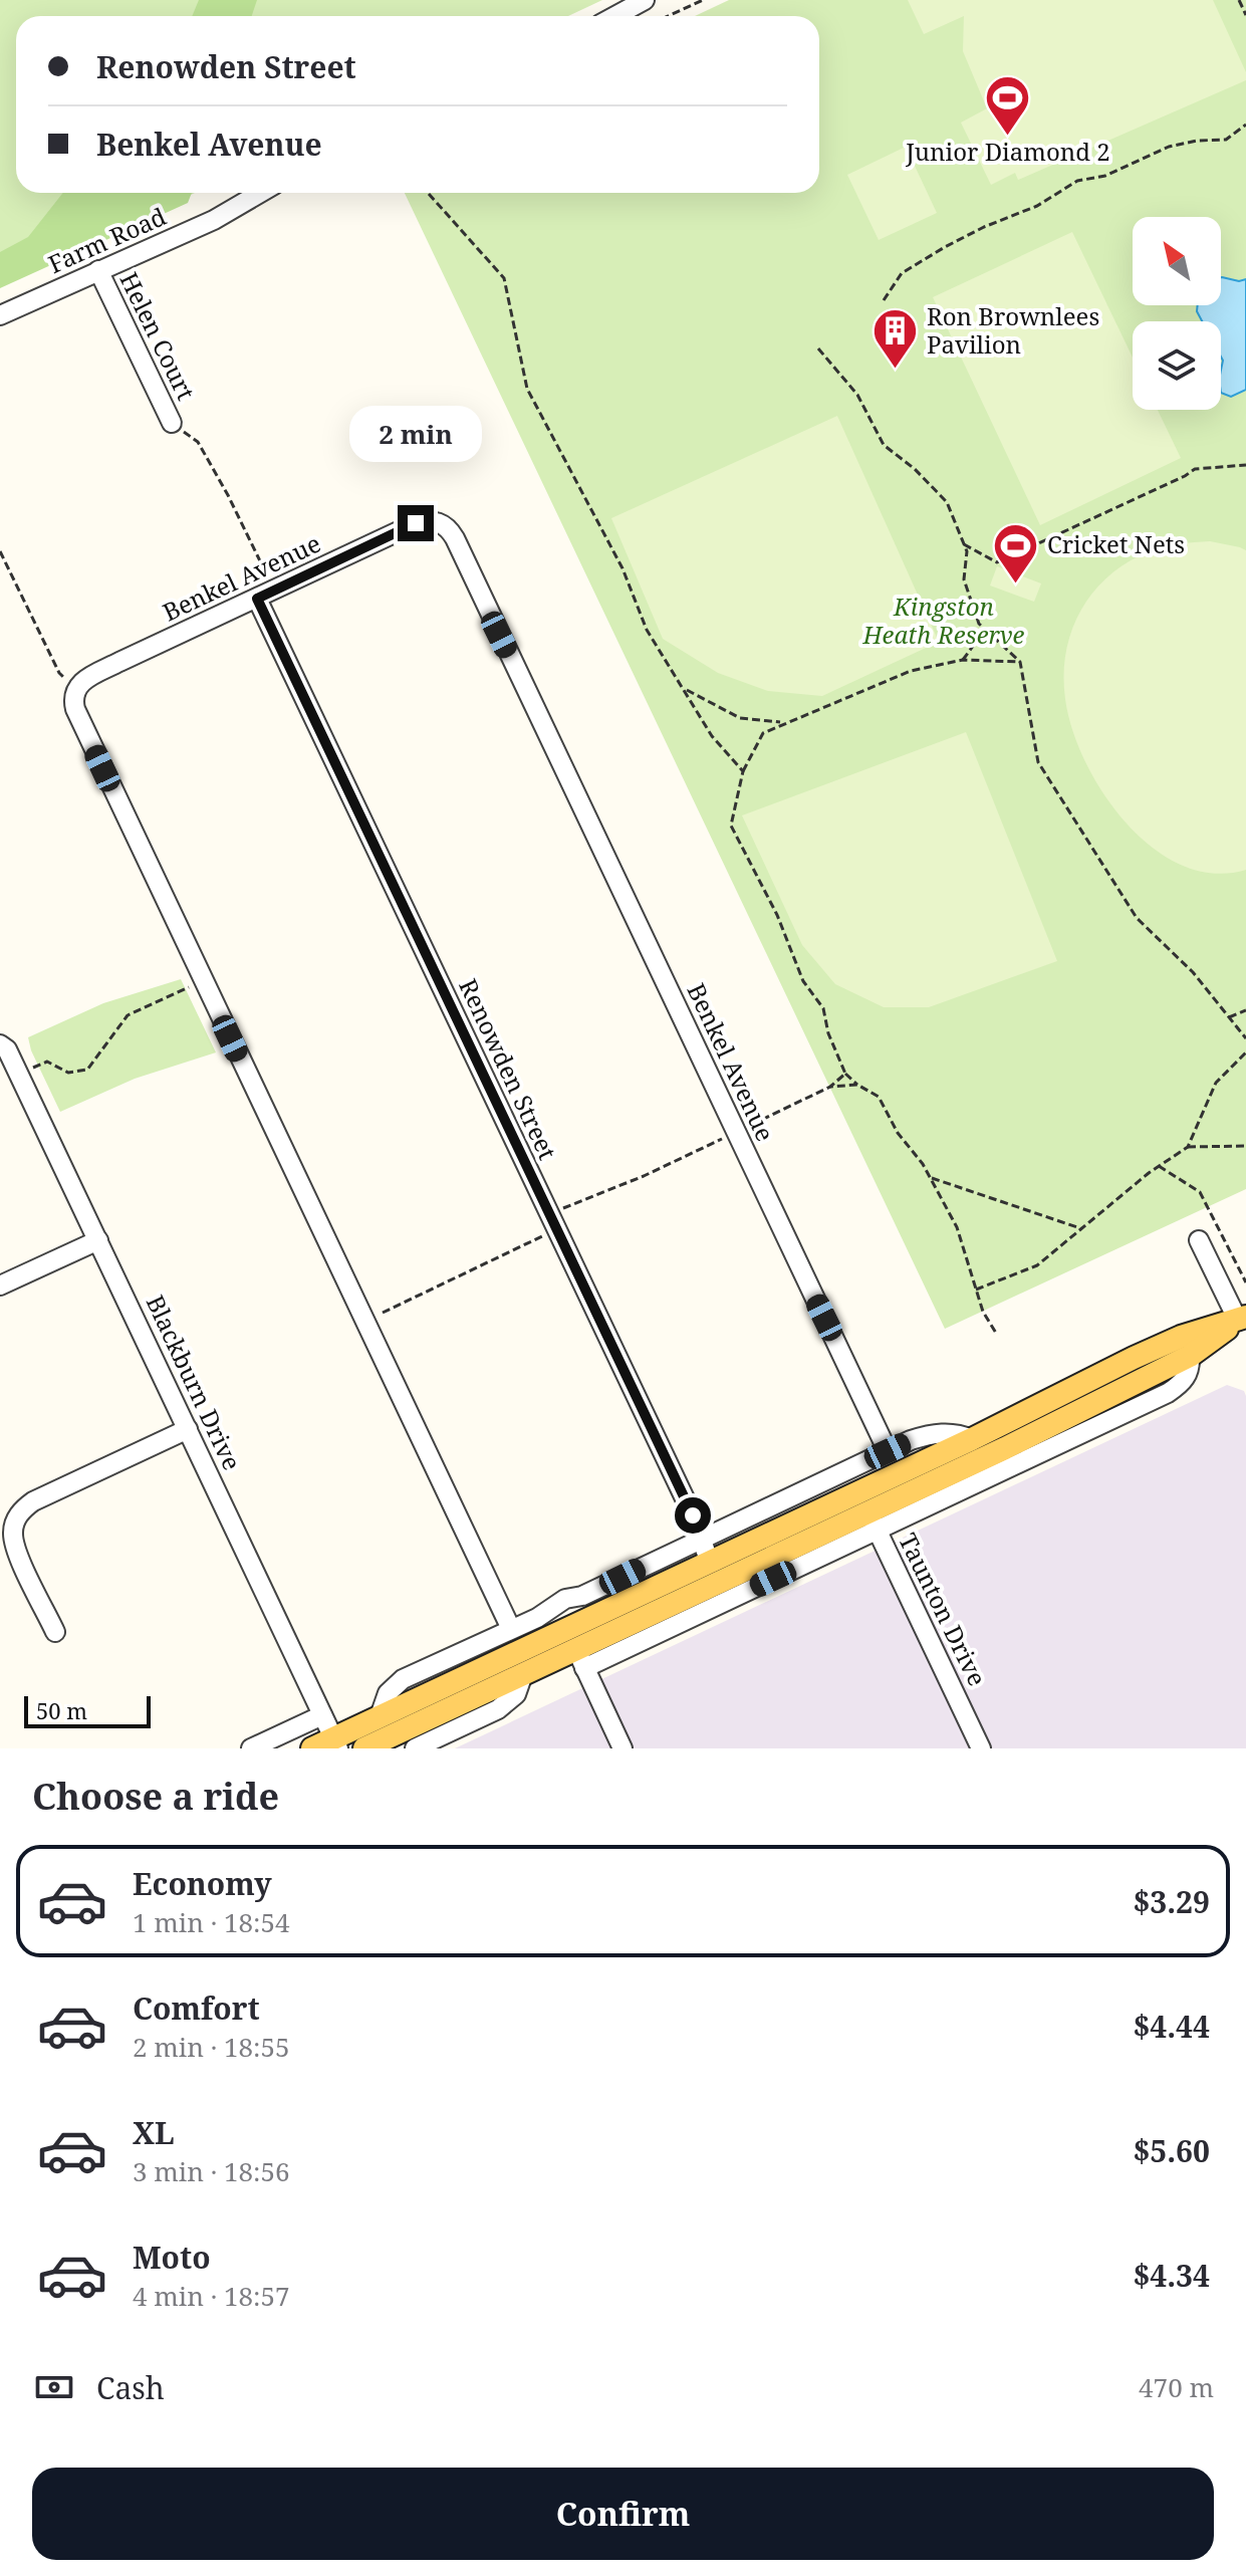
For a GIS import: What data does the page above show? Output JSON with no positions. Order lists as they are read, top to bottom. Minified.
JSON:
{"streets":{"street":["Farm Road","Helen Court","Benkel Avenue","Renowden Street","Blackburn Drive","Taunton Drive"]},"crossings":[["Farm Road","Helen Court"],["Benkel Avenue","Renowden Street"]],"parks":["Kingston Heath Reserve"],"places":{"sports":["Junior Diamond 2","Cricket Nets"],"building":["Ron Brownlees Pavilion"]},"scale_bar":"50 m","north":"top left","page":{"banner":["Renowden Street","Benkel Avenue"],"bubble":"2 min","scale":"50 m","heading":"Choose a ride","list":[{"name":"Economy","note":"1 min · 18:54","value":"$3.29"},{"name":"Comfort","note":"2 min · 18:55","value":"$4.44"},{"name":"XL","note":"3 min · 18:56","value":"$5.60"},{"name":"Moto","note":"4 min · 18:57","value":"$4.34"}],"pay":["Cash","470 m"],"buttons":"Confirm"}}
